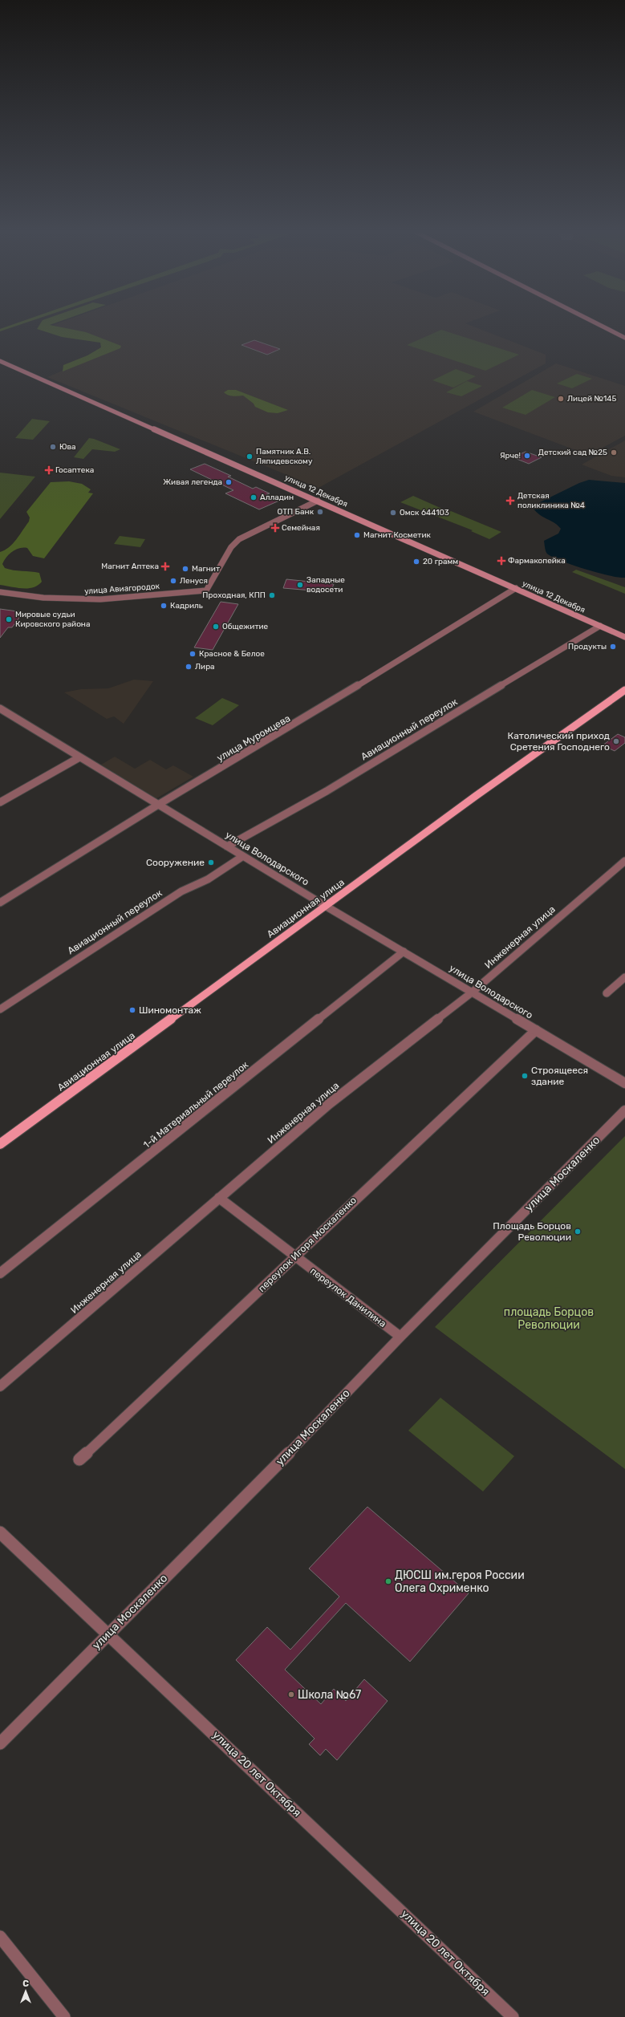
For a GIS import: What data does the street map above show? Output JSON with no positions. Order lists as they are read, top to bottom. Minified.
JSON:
{"streets":{"main road":["улица 12 Декабря","Авиационная улица"],"street":["улица Авиагородок","Авиационный переулок","улица Муромцева","улица Володарского","Инженерная улица","1-й Материальный переулок","улица Москаленко","переулок Игоря Москаленко","переулок Данилина","улица 20 лет Октября"]},"crossings":[["улица 12 Декабря","улица Авиагородок"],["улица 12 Декабря","Авиационный переулок"],["улица 12 Декабря","улица Муромцева"],["Авиационный переулок","улица Володарского"],["улица Муромцева","улица Володарского"],["улица Володарского","Авиационная улица"],["улица Володарского","Инженерная улица"],["улица Володарского","1-й Материальный переулок"],["улица Володарского","переулок Игоря Москаленко"],["Инженерная улица","переулок Данилина"],["улица Москаленко","переулок Данилина"],["улица Москаленко","улица 20 лет Октября"],["переулок Игоря Москаленко","переулок Данилина"]],"parks":["площадь Борцов Революции"],"places":{"other":["Лицей №145","Юва","Детский сад №25","Ярче!","Памятник А.В. Ляпидевскому","Живая легенда","Алладин","ОТП Банк","Омск 644103","Магнит Косметик","20 грамм","Магнит","Ленуся","Западные водосети","Проходная, КПП","Кадриль","Мировые судьи Кировского района","Общежитие","Продукты","Красное & Белое","Лира","Католический приход Сретения Господнего","Сооружение","Шиномонтаж","Строящееся здание","Площадь Борцов Революции","ДЮСШ им.героя России Олега Охрименко","Школа №67"],"health":["Госаптека","Детская поликлиника №4","Семейная","Фармакопейка","Магнит Аптека"]},"north":"top"}
